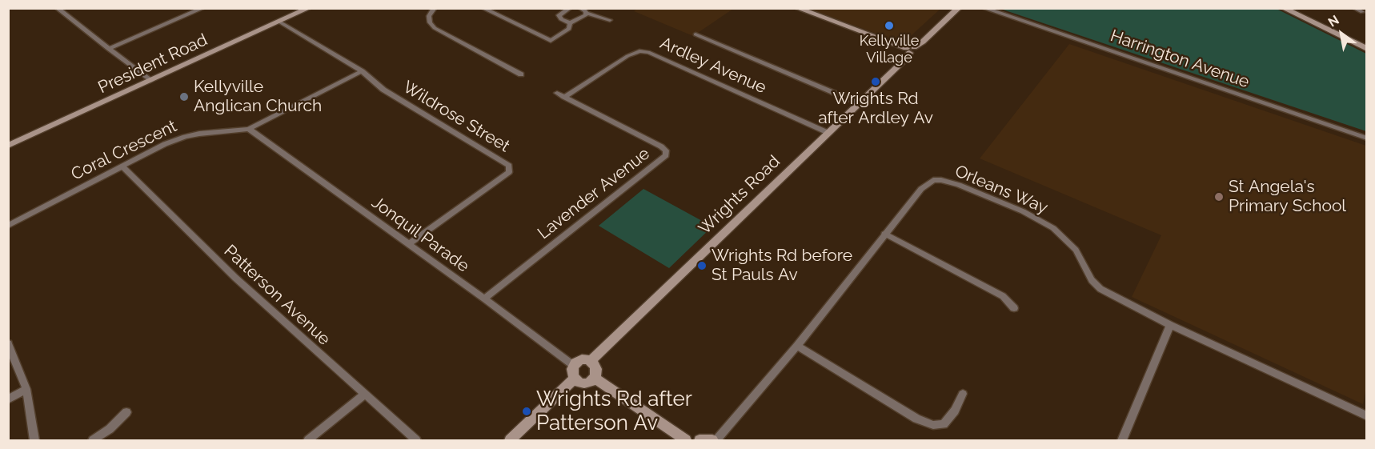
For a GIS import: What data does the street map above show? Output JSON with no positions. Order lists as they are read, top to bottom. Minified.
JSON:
{"streets":{"street":["Harrington Avenue","President Road","Ardley Avenue","Wildrose Street","Coral Crescent","Orleans Way","Lavender Avenue","Wrights Road","Jonquil Parade","Patterson Avenue"]},"crossings":[["President Road","Wildrose Street"],["Ardley Avenue","Lavender Avenue"],["Ardley Avenue","Wrights Road"],["Wildrose Street","Coral Crescent"],["Wildrose Street","Jonquil Parade"],["Coral Crescent","Jonquil Parade"],["Coral Crescent","Patterson Avenue"],["Lavender Avenue","Jonquil Parade"],["Wrights Road","Jonquil Parade"]],"places":["Kellyville Village","Wrights Rd after Ardley Av","Kellyville Anglican Church","St Angela's Primary School","Wrights Rd before St Pauls Av","Wrights Rd after Patterson Av"],"north":"top left"}
